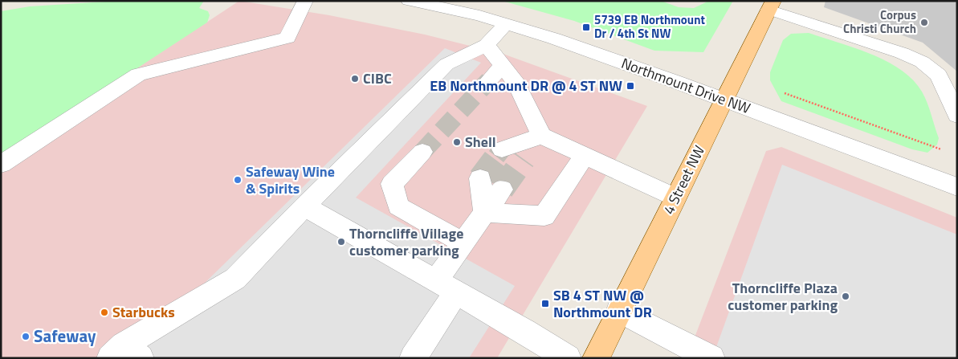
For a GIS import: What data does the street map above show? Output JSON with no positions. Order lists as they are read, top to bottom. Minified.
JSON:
{"streets":{"main road":["4 Street NW"],"street":["Northmount Drive NW"]},"crossings":[["Northmount Drive NW","4 Street NW"]],"places":{"other":["Corpus Christi Church","CIBC","Shell","Safeway Wine & Spirits","Thorncliffe Village customer parking","Thorncliffe Plaza customer parking","Starbucks","Safeway"],"transit":["5739 EB Northmount Dr / 4th St NW","EB Northmount DR @ 4 ST NW","SB 4 ST NW @ Northmount DR"]}}
